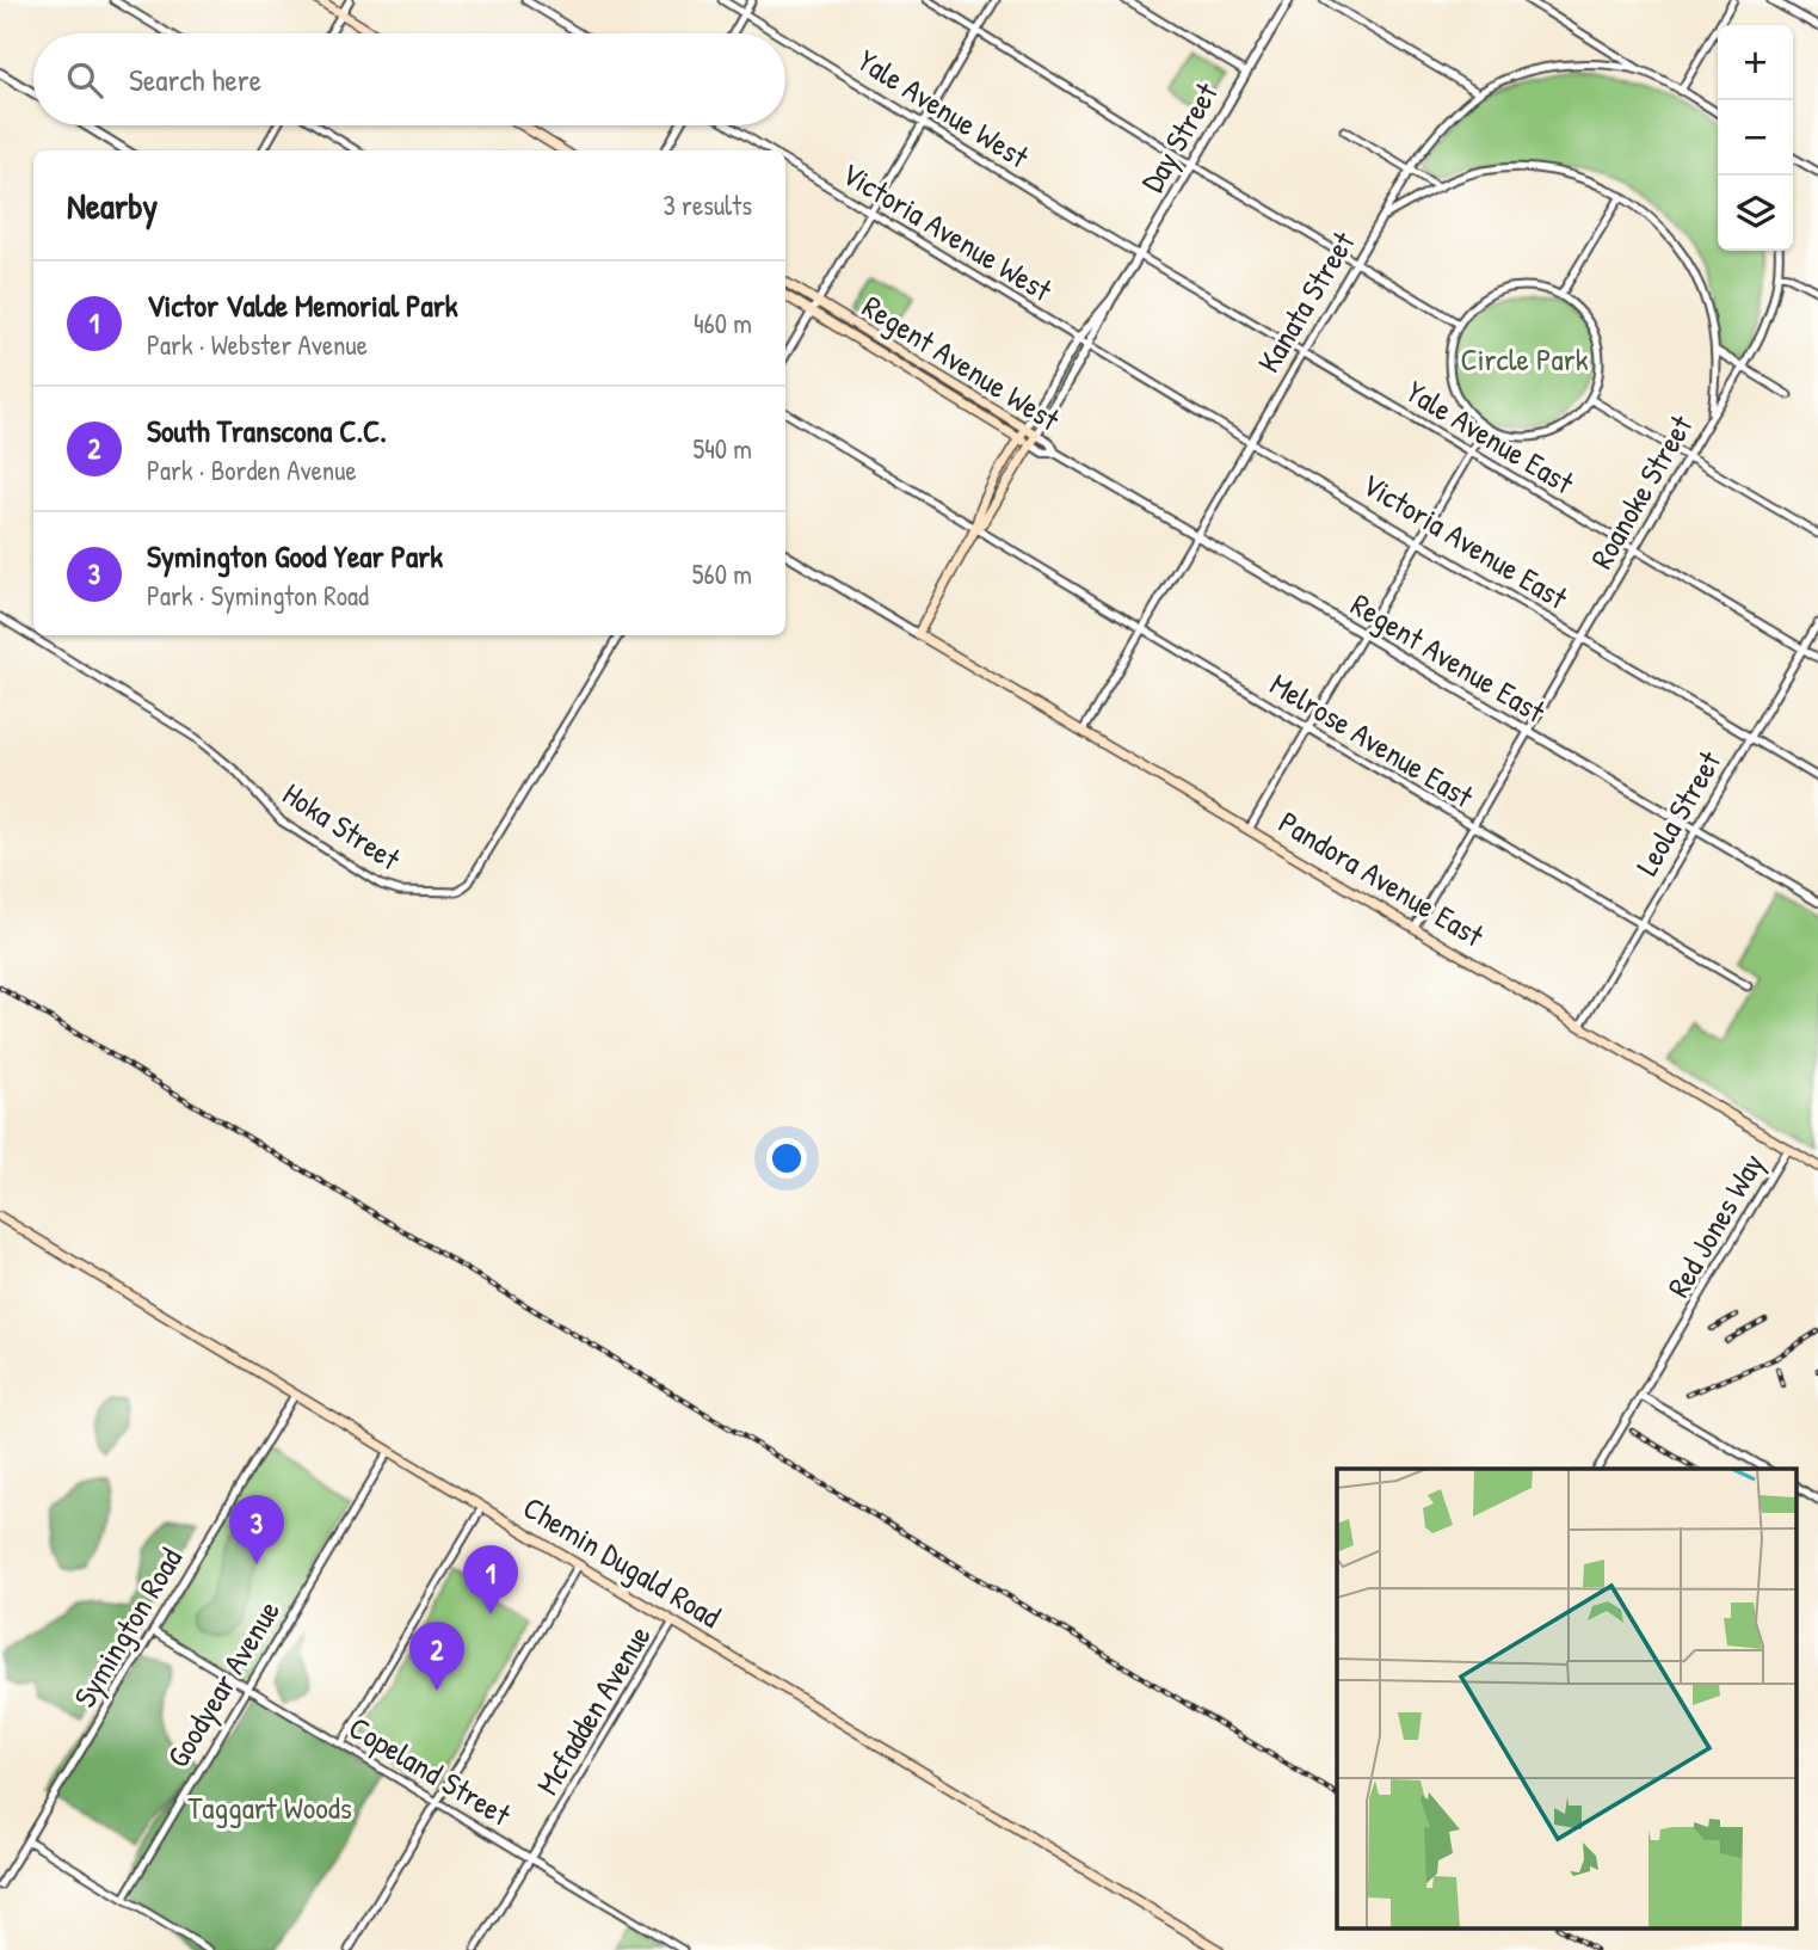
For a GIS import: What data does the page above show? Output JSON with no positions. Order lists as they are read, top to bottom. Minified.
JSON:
{"streets":{"main road":["Day Street","Regent Avenue West","Pandora Avenue East","Chemin Dugald Road"],"street":["Yale Avenue West","Victoria Avenue West","Kanata Street","Yale Avenue East","Roanoke Street","Victoria Avenue East","Regent Avenue East","Melrose Avenue East","Leola Street","Hoka Street","Red Jones Way","Symington Road","Goodyear Avenue","Mcfadden Avenue","Copeland Street"]},"crossings":[["Yale Avenue West","Day Street"],["Yale Avenue West","Yale Avenue East"],["Day Street","Victoria Avenue West"],["Day Street","Regent Avenue West"],["Day Street","Yale Avenue East"],["Day Street","Victoria Avenue East"],["Day Street","Melrose Avenue East"],["Day Street","Pandora Avenue East"],["Victoria Avenue West","Victoria Avenue East"],["Kanata Street","Yale Avenue East"],["Kanata Street","Victoria Avenue East"],["Kanata Street","Regent Avenue East"],["Kanata Street","Melrose Avenue East"],["Kanata Street","Pandora Avenue East"],["Regent Avenue West","Regent Avenue East"],["Yale Avenue East","Roanoke Street"],["Yale Avenue East","Leola Street"],["Roanoke Street","Victoria Avenue East"],["Roanoke Street","Regent Avenue East"],["Roanoke Street","Melrose Avenue East"],["Roanoke Street","Pandora Avenue East"],["Victoria Avenue East","Leola Street"],["Regent Avenue East","Leola Street"],["Melrose Avenue East","Leola Street"],["Leola Street","Pandora Avenue East"],["Pandora Avenue East","Red Jones Way"],["Chemin Dugald Road","Symington Road"],["Chemin Dugald Road","Goodyear Avenue"],["Chemin Dugald Road","Mcfadden Avenue"],["Symington Road","Copeland Street"],["Goodyear Avenue","Copeland Street"],["Mcfadden Avenue","Copeland Street"]],"parks":["Circle Park","Taggart Woods"],"page":{"map_buttons":["+","−"],"search":"Search here","heading":["Nearby","3 results"],"list":[{"mark":"1","name":"Victor Valde Memorial Park","note":"Park · Webster Avenue","value":"460 m"},{"mark":"2","name":"South Transcona C.C.","note":"Park · Borden Avenue","value":"540 m"},{"mark":"3","name":"Symington Good Year Park","note":"Park · Symington Road","value":"560 m"}],"pins":["3","1","2"]}}
